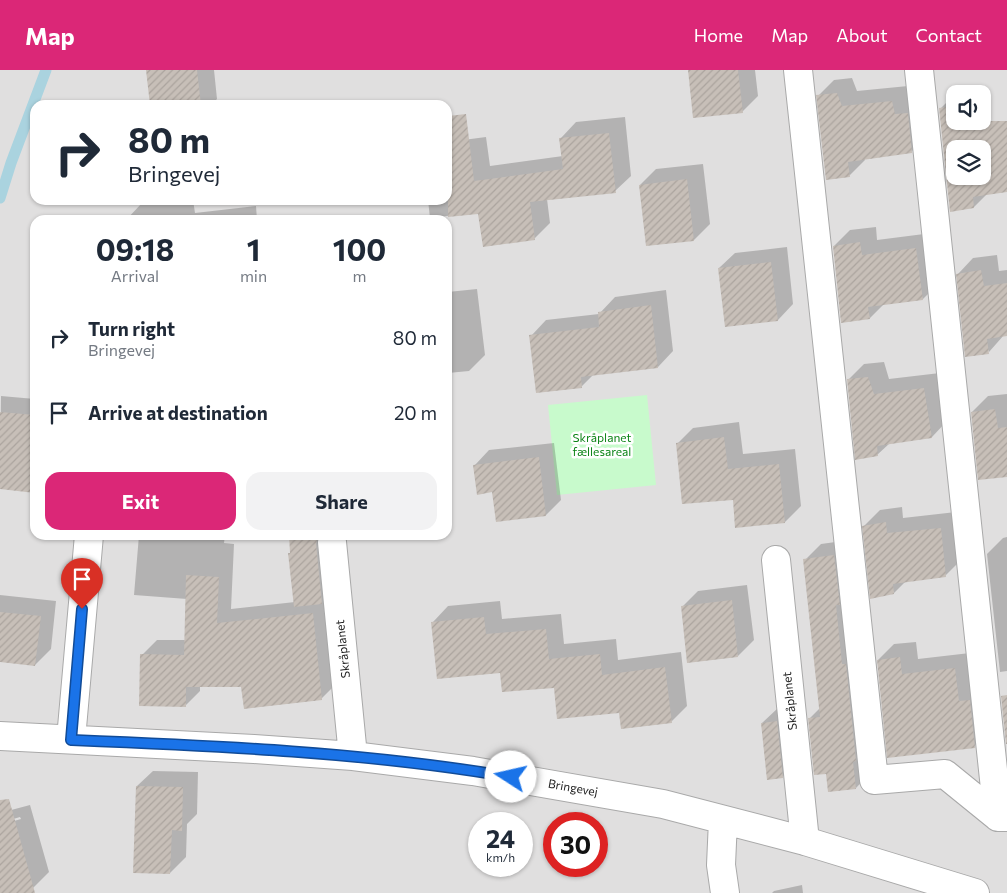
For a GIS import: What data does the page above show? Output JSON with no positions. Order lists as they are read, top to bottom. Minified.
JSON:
{"streets":{"street":["Skråplanet","Bringevej"]},"crossings":[["Skråplanet","Bringevej"]],"parks":["Skråplanet fællesareal"],"page":{"header":"Map","nav":["Home","Map","About","Contact"],"turn":["80 m","Bringevej"],"eta":["09:18","Arrival","1","min","100","m"],"list":[{"name":"Turn right","note":"Bringevej","value":"80 m"},{"name":"Arrive at destination","value":"20 m"}],"buttons":["Exit","Share"],"speed":"24 km/h","limit":"30"}}
